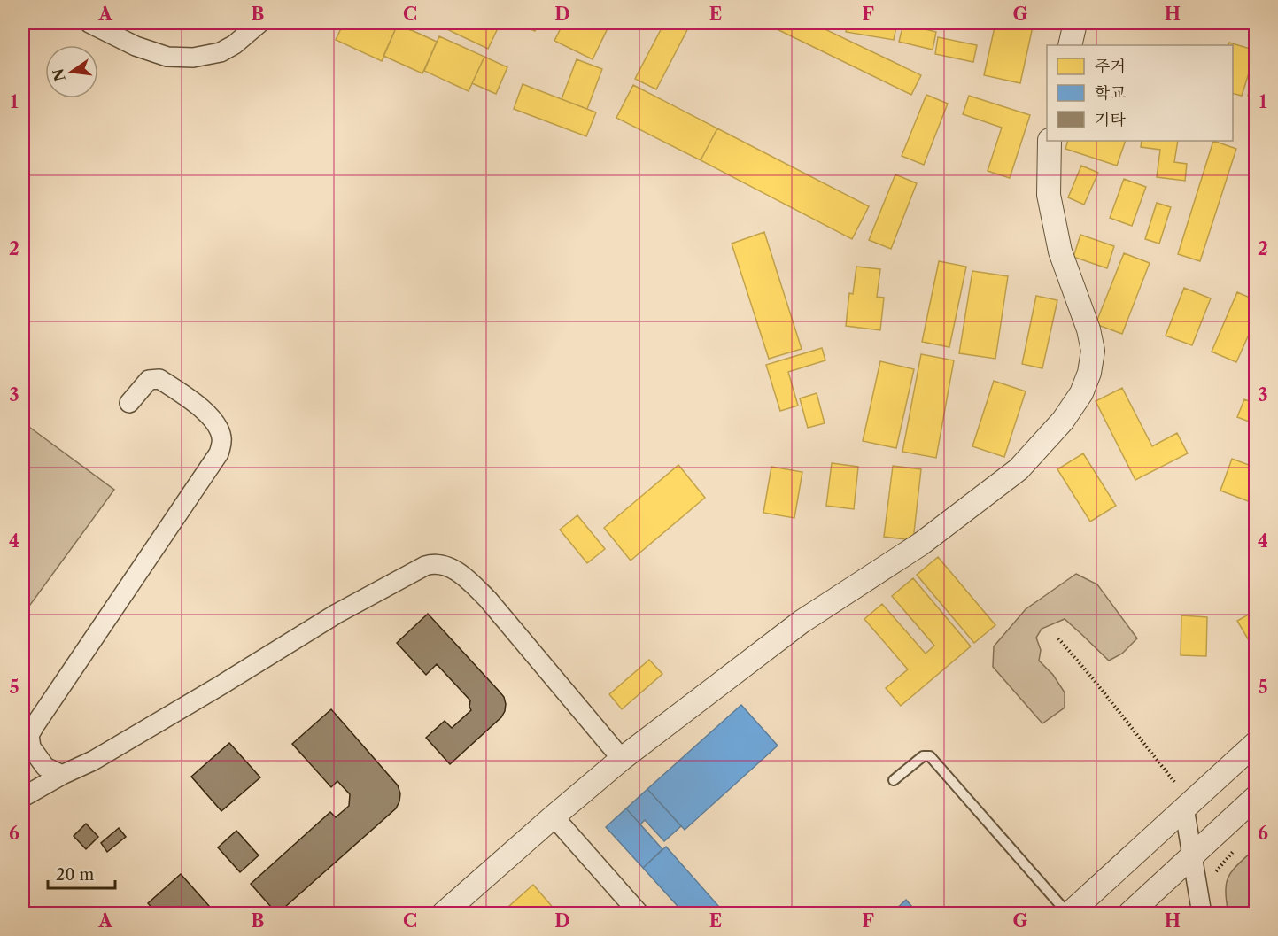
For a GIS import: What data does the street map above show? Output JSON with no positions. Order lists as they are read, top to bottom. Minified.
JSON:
{"legend":["주거","학교","기타"],"scale_bar":"20 m","north":"left","grid":{"columns":["A","B","C","D","E","F","G","H"],"rows":["1","2","3","4","5","6"]}}
